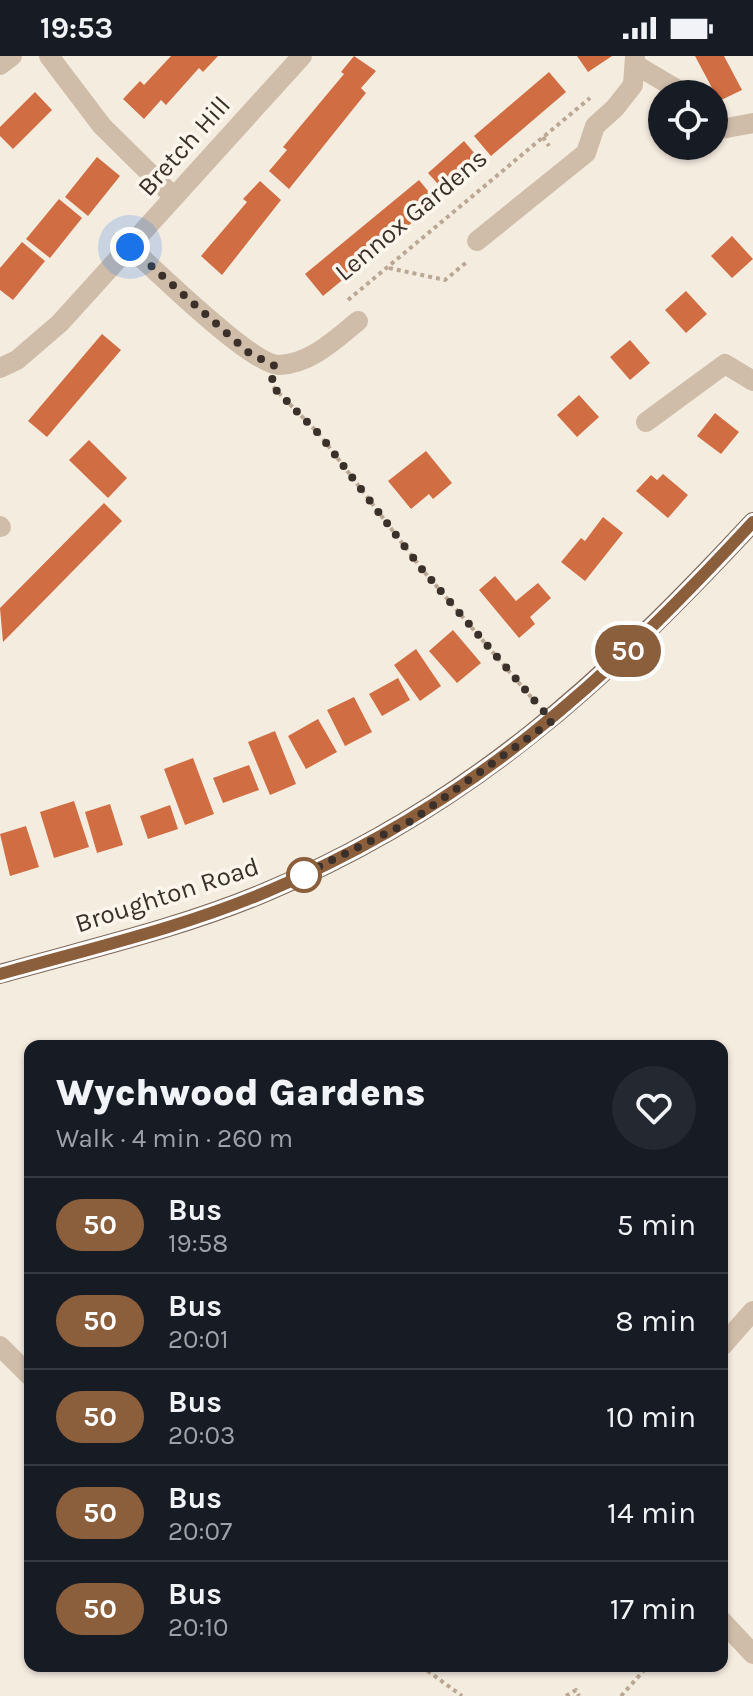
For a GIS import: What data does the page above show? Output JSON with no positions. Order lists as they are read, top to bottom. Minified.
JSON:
{"streets":{"main road":["Broughton Road"],"street":["Bretch Hill","Lennox Gardens"]},"lines":["bus line 50"],"page":{"status":"19:53","on_map":"50","heading":["Wychwood Gardens","Walk · 4 min · 260 m"],"list":[{"mark":"50","name":"Bus","note":"19:58","value":"5 min"},{"mark":"50","name":"Bus","note":"20:01","value":"8 min"},{"mark":"50","name":"Bus","note":"20:03","value":"10 min"},{"mark":"50","name":"Bus","note":"20:07","value":"14 min"},{"mark":"50","name":"Bus","note":"20:10","value":"17 min"}]}}
